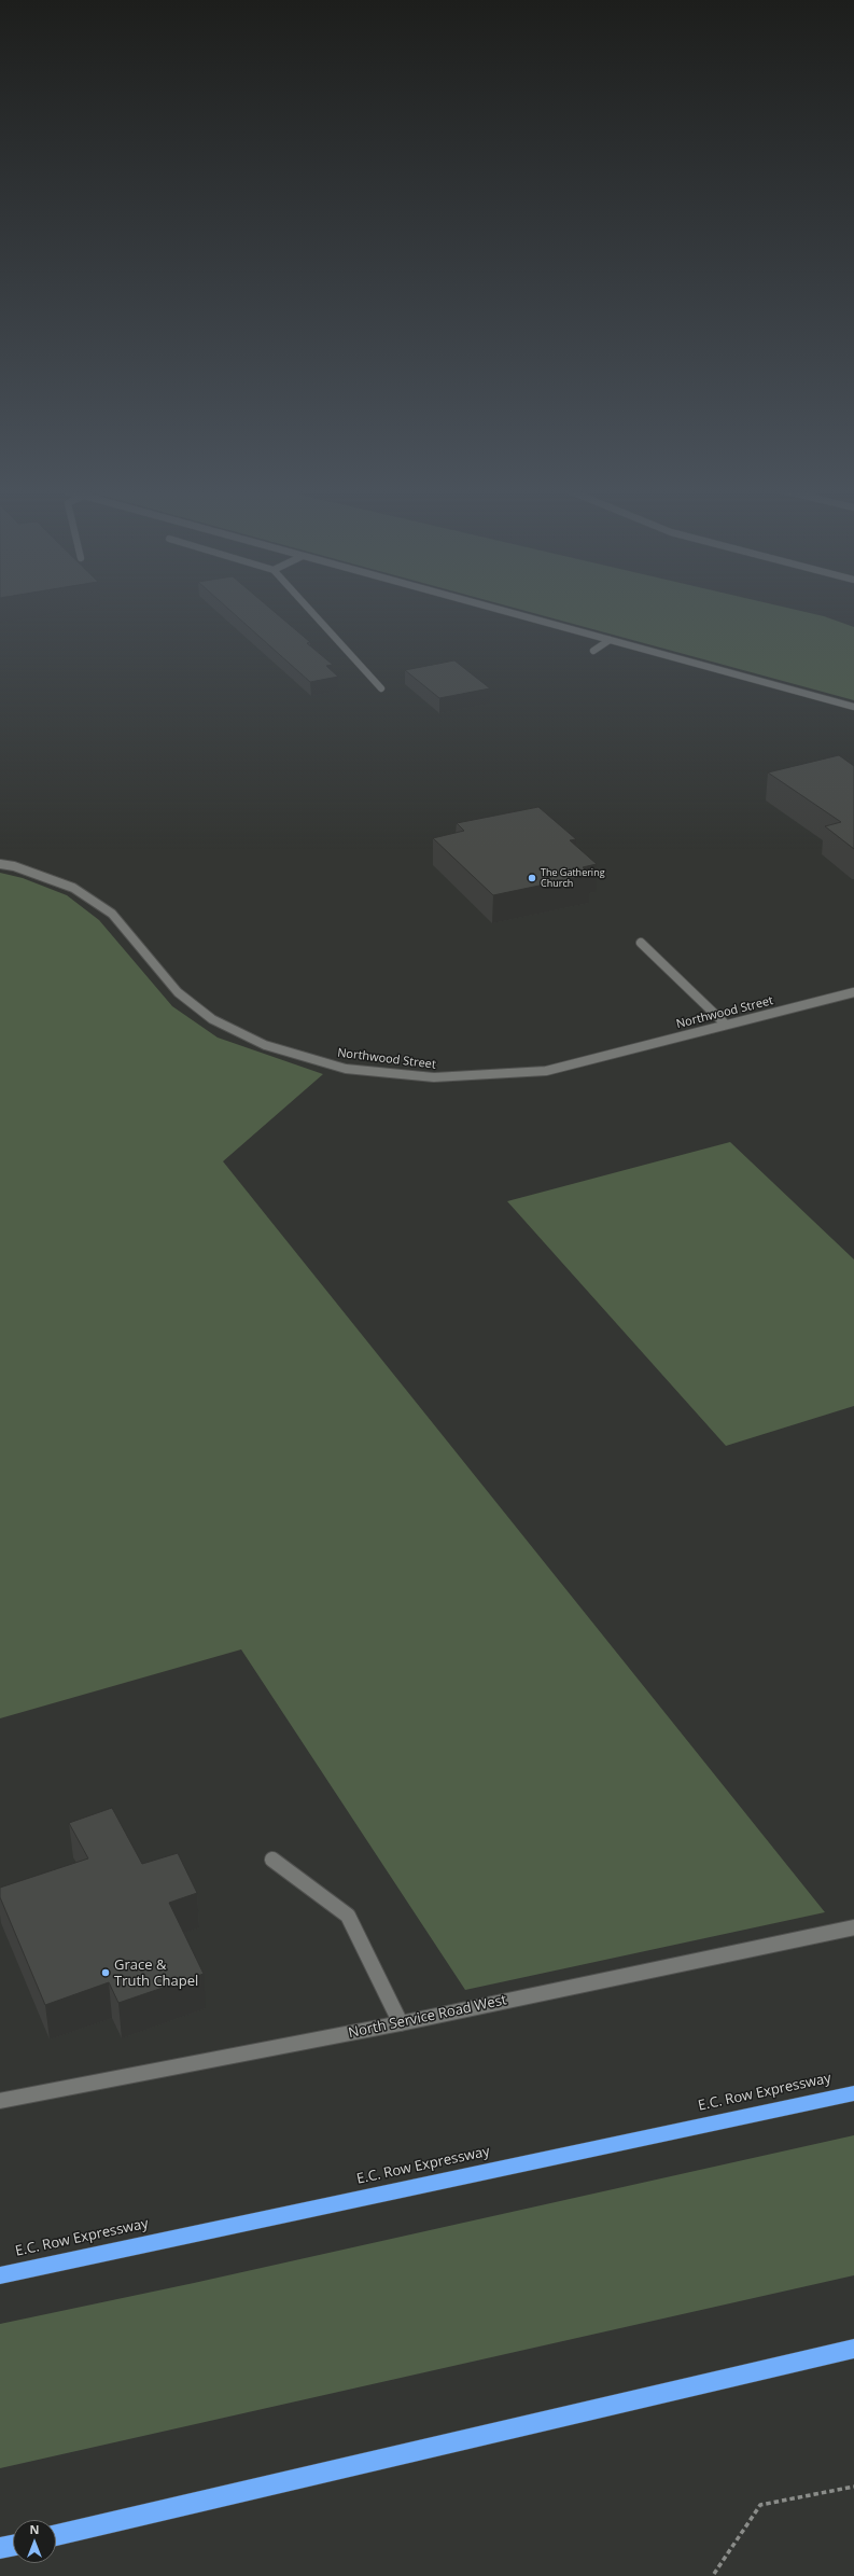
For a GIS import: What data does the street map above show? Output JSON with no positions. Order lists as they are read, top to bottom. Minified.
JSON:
{"streets":{"highway":["E.C. Row Expressway"],"street":["Northwood Street","North Service Road West"]},"places":["The Gathering Church","Grace & Truth Chapel"],"north":"top"}
